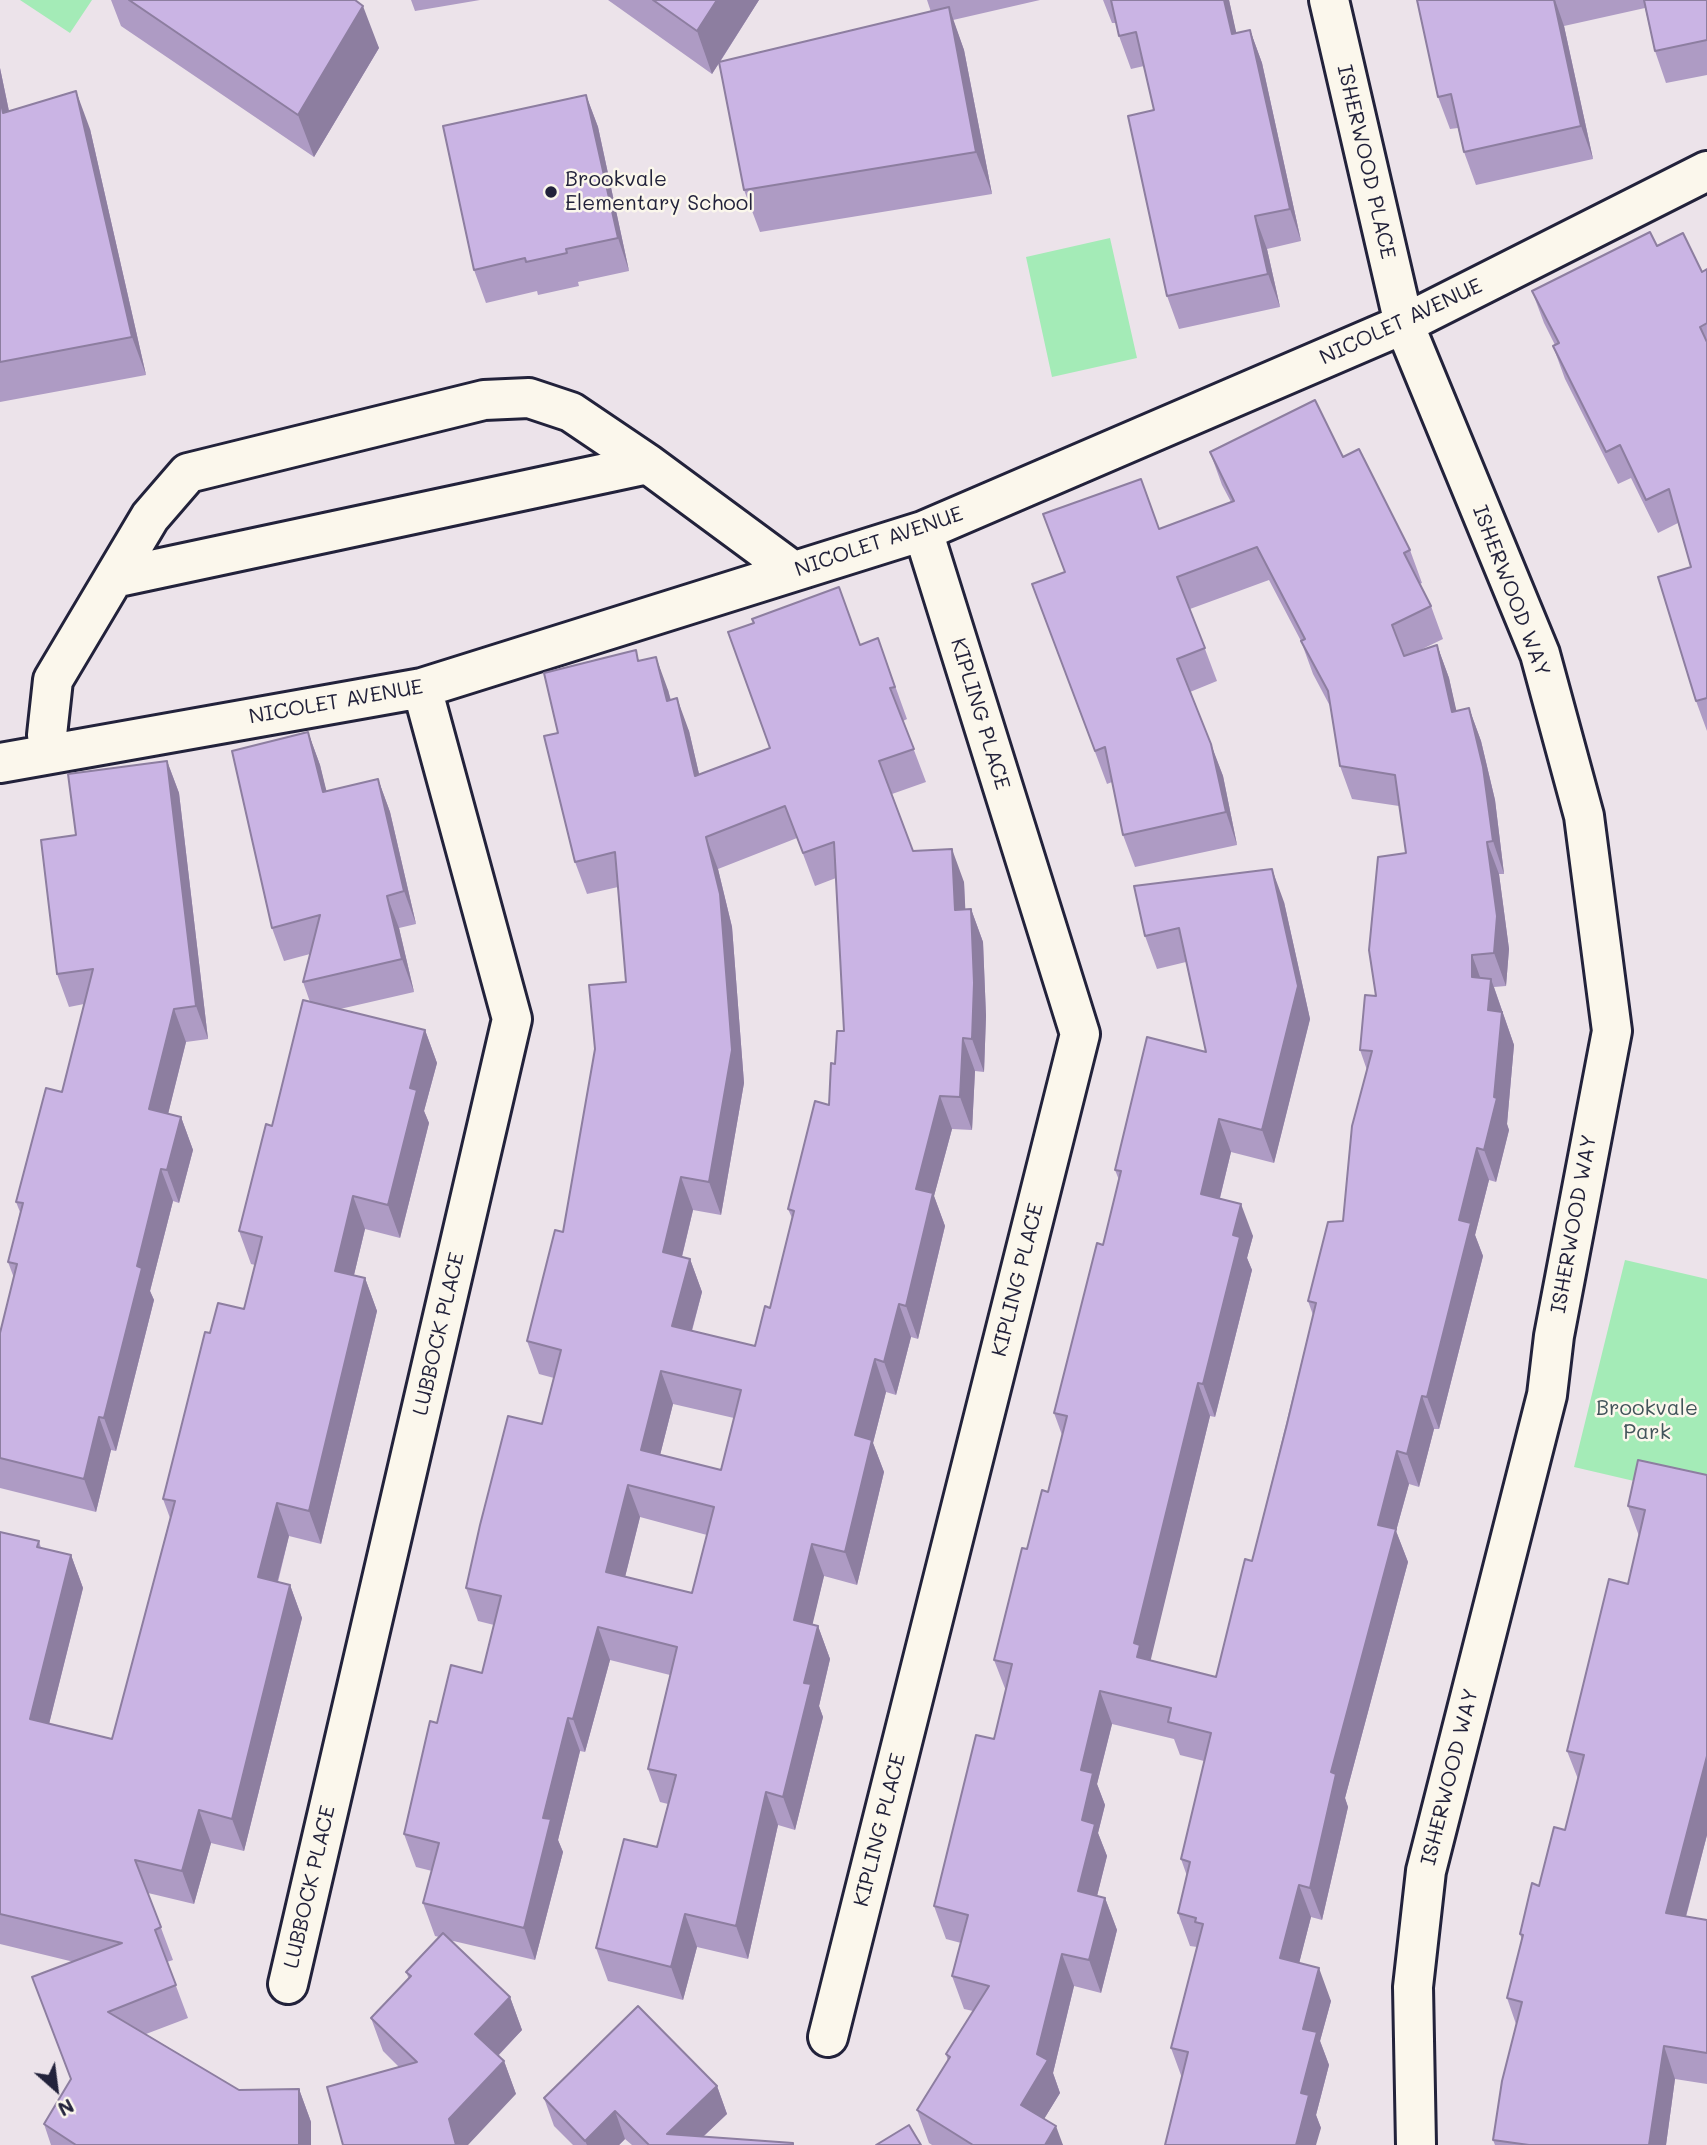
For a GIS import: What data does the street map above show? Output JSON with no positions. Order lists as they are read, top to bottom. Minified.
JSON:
{"streets":{"street":["ISHERWOOD PLACE","NICOLET AVENUE","ISHERWOOD WAY","KIPLING PLACE","LUBBOCK PLACE"]},"crossings":[["ISHERWOOD PLACE","NICOLET AVENUE"],["ISHERWOOD PLACE","ISHERWOOD WAY"],["NICOLET AVENUE","ISHERWOOD WAY"],["NICOLET AVENUE","KIPLING PLACE"],["NICOLET AVENUE","LUBBOCK PLACE"]],"parks":["Brookvale Park"],"places":["Brookvale Elementary School"],"north":"bottom right"}
